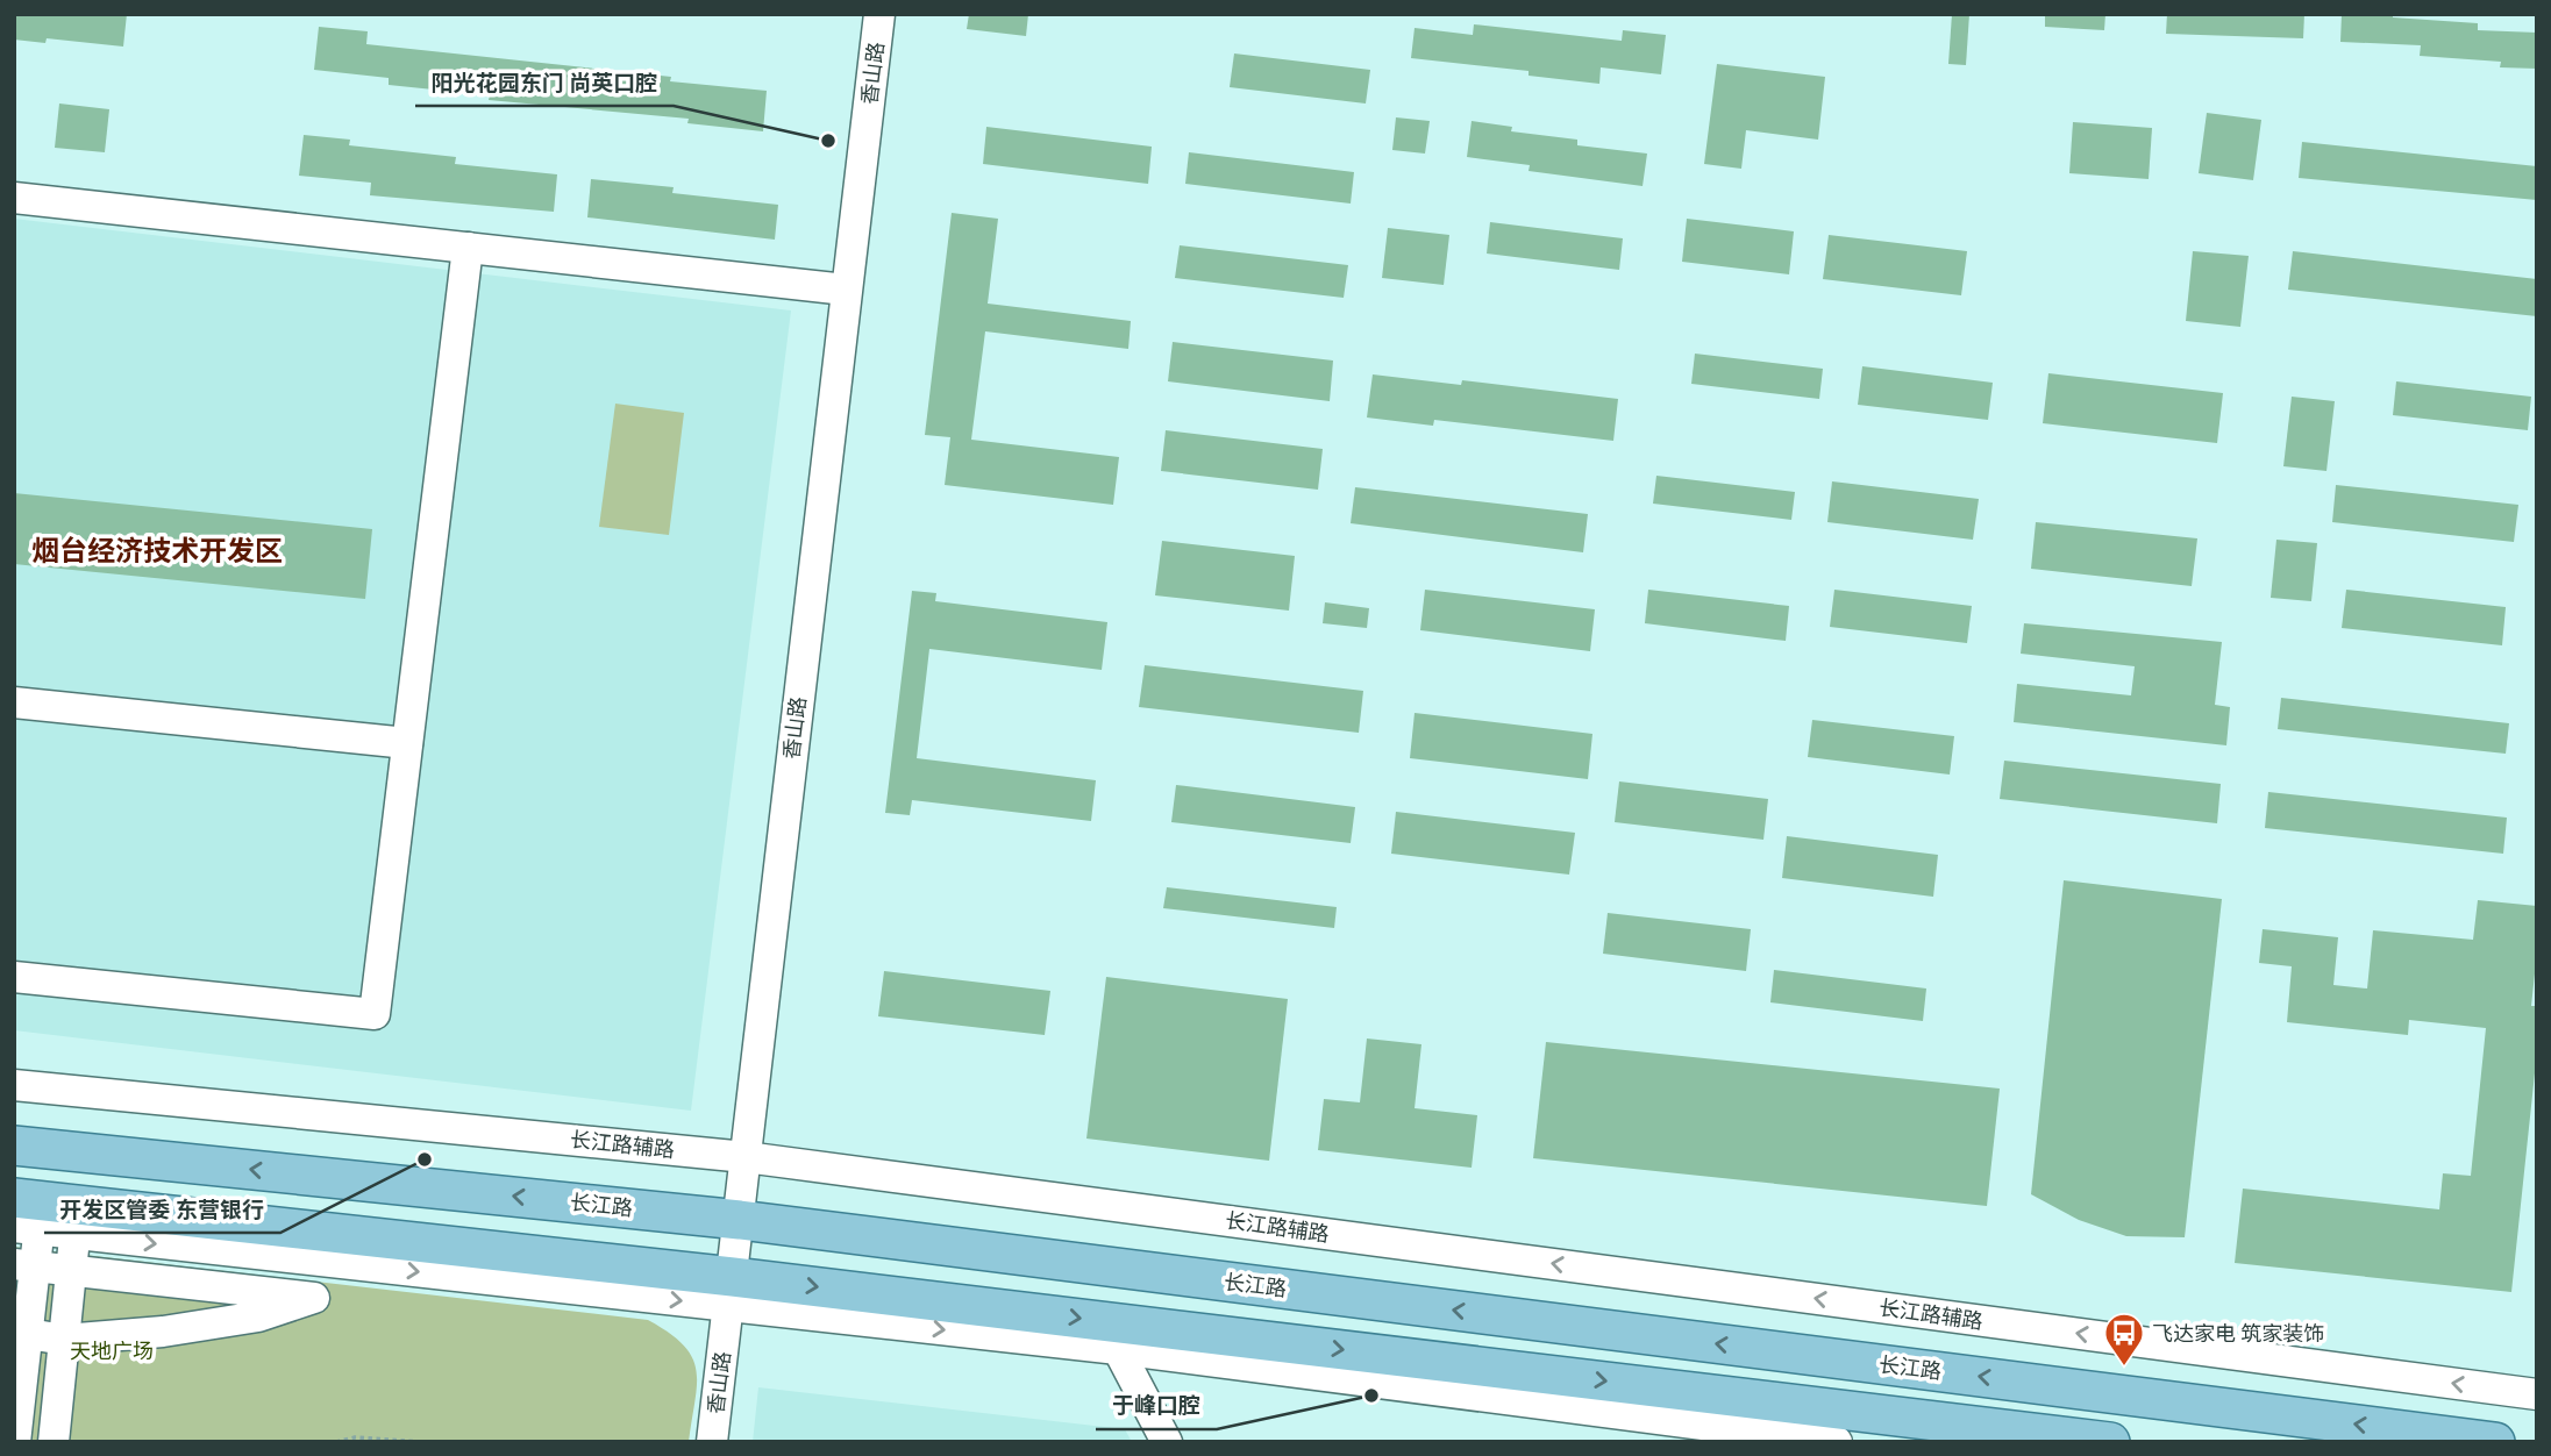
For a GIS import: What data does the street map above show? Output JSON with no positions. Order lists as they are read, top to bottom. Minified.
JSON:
{"streets":{"main road":["长江路"],"street":["香山路","长江路辅路"]},"crossings":[["香山路","长江路辅路"],["香山路","长江路"]],"districts":["烟台经济技术开发区"],"parks":["天地广场"],"places":{"other":["阳光花园东门 尚英口腔","开发区管委 东营银行","于峰口腔"],"bus stop":["飞达家电 筑家装饰"]}}
